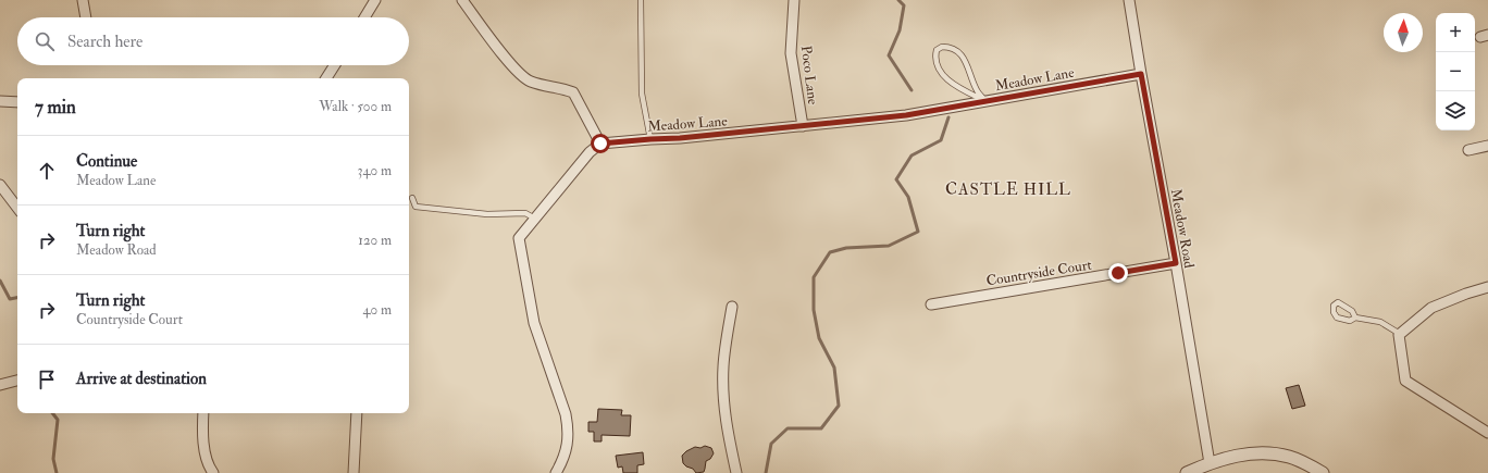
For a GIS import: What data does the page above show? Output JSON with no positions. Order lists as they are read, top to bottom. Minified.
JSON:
{"streets":{"street":["Poco Lane","Meadow Lane","Meadow Road","Countryside Court"]},"crossings":[["Poco Lane","Meadow Lane"],["Meadow Lane","Meadow Road"],["Meadow Road","Countryside Court"]],"districts":["CASTLE HILL"],"north":"top","page":{"map_buttons":["+","−"],"search":"Search here","heading":["7 min","Walk · 500 m"],"list":[["Continue","Meadow Lane","340 m"],["Turn right","Meadow Road","120 m"],["Turn right","Countryside Court","40 m"],"Arrive at destination"]}}
